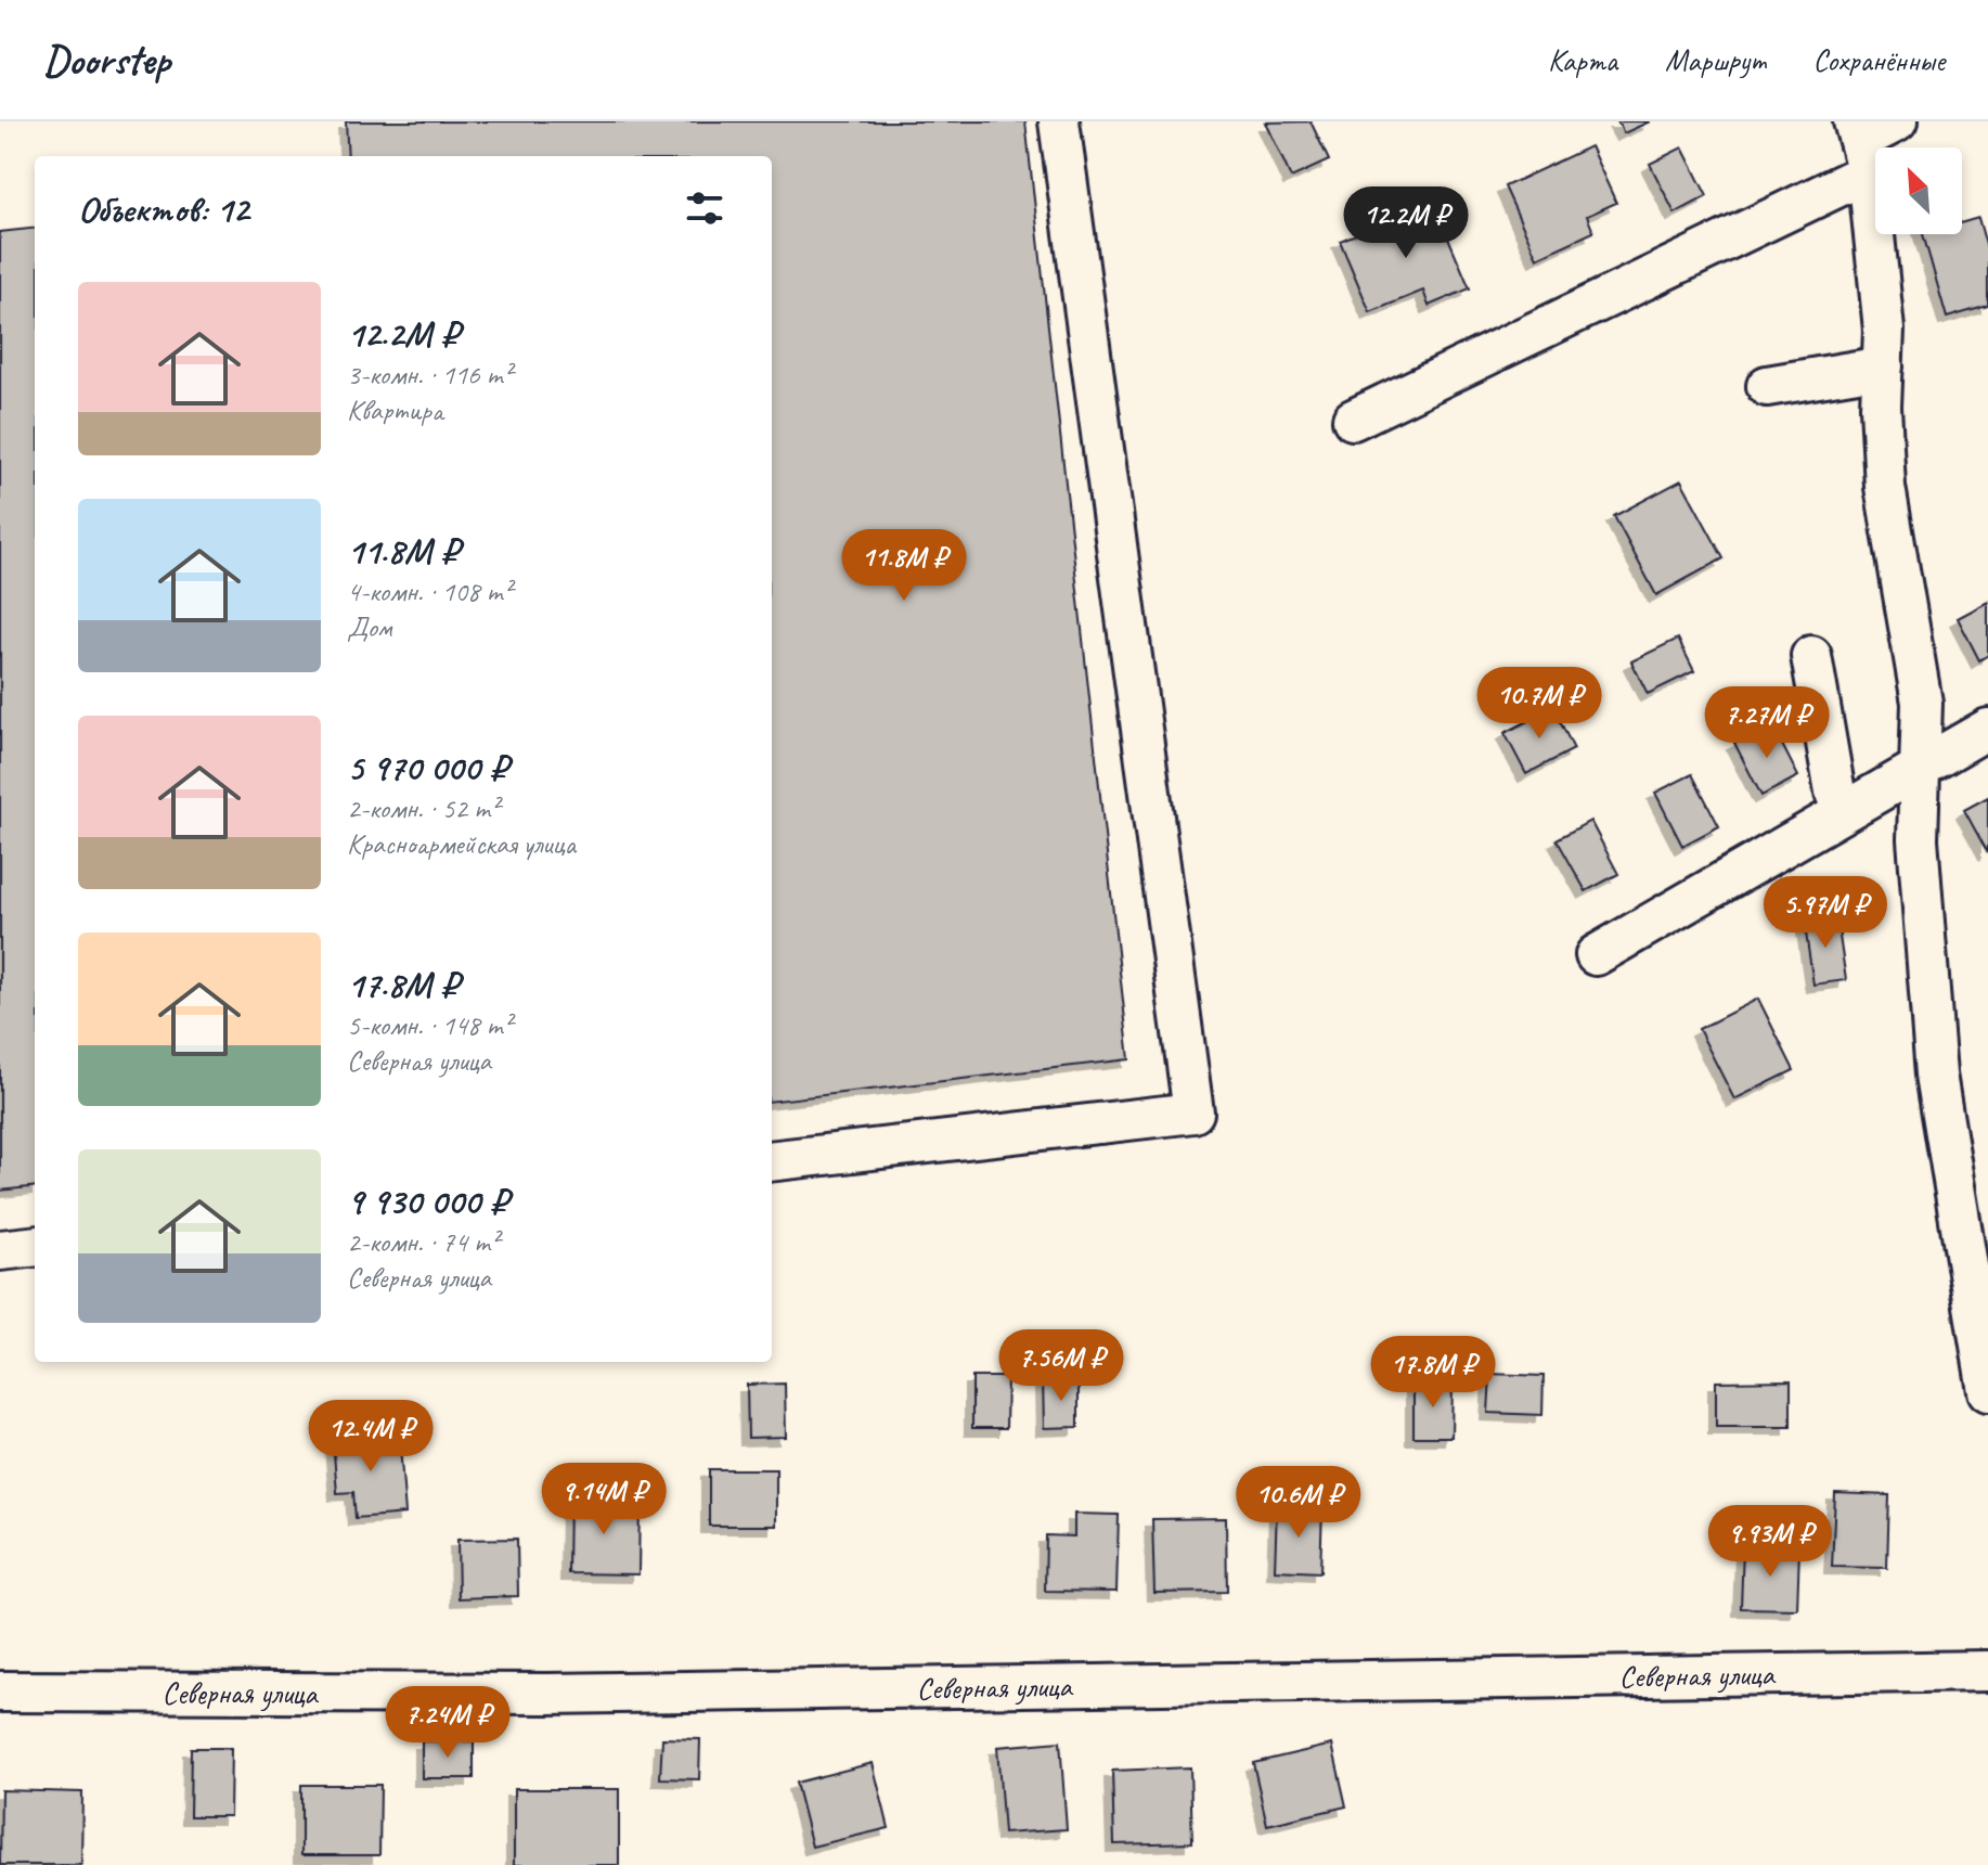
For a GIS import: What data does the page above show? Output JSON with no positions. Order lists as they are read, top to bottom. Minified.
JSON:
{"streets":{"street":["Северная улица"]},"north":"top left","page":{"header":"Doorstep","nav":["Карта","Маршрут","Сохранённые"],"heading":"Объектов: 12","price":["12.2M ₽","11.8M ₽","10.7M ₽","7.27M ₽","5.97M ₽","7.56M ₽","17.8M ₽","12.4M ₽","9.14M ₽","10.6M ₽","9.93M ₽","7.24M ₽"],"list":[{"name":"12.2M ₽","note":"3-комн. · 116 m² · Квартира"},{"name":"11.8M ₽","note":"4-комн. · 108 m² · Дом"},{"name":"5 970 000 ₽","note":"2-комн. · 52 m² · Красноармейская улица"},{"name":"17.8M ₽","note":"5-комн. · 148 m² · Северная улица"},{"name":"9 930 000 ₽","note":"2-комн. · 74 m² · Северная улица"}]}}
